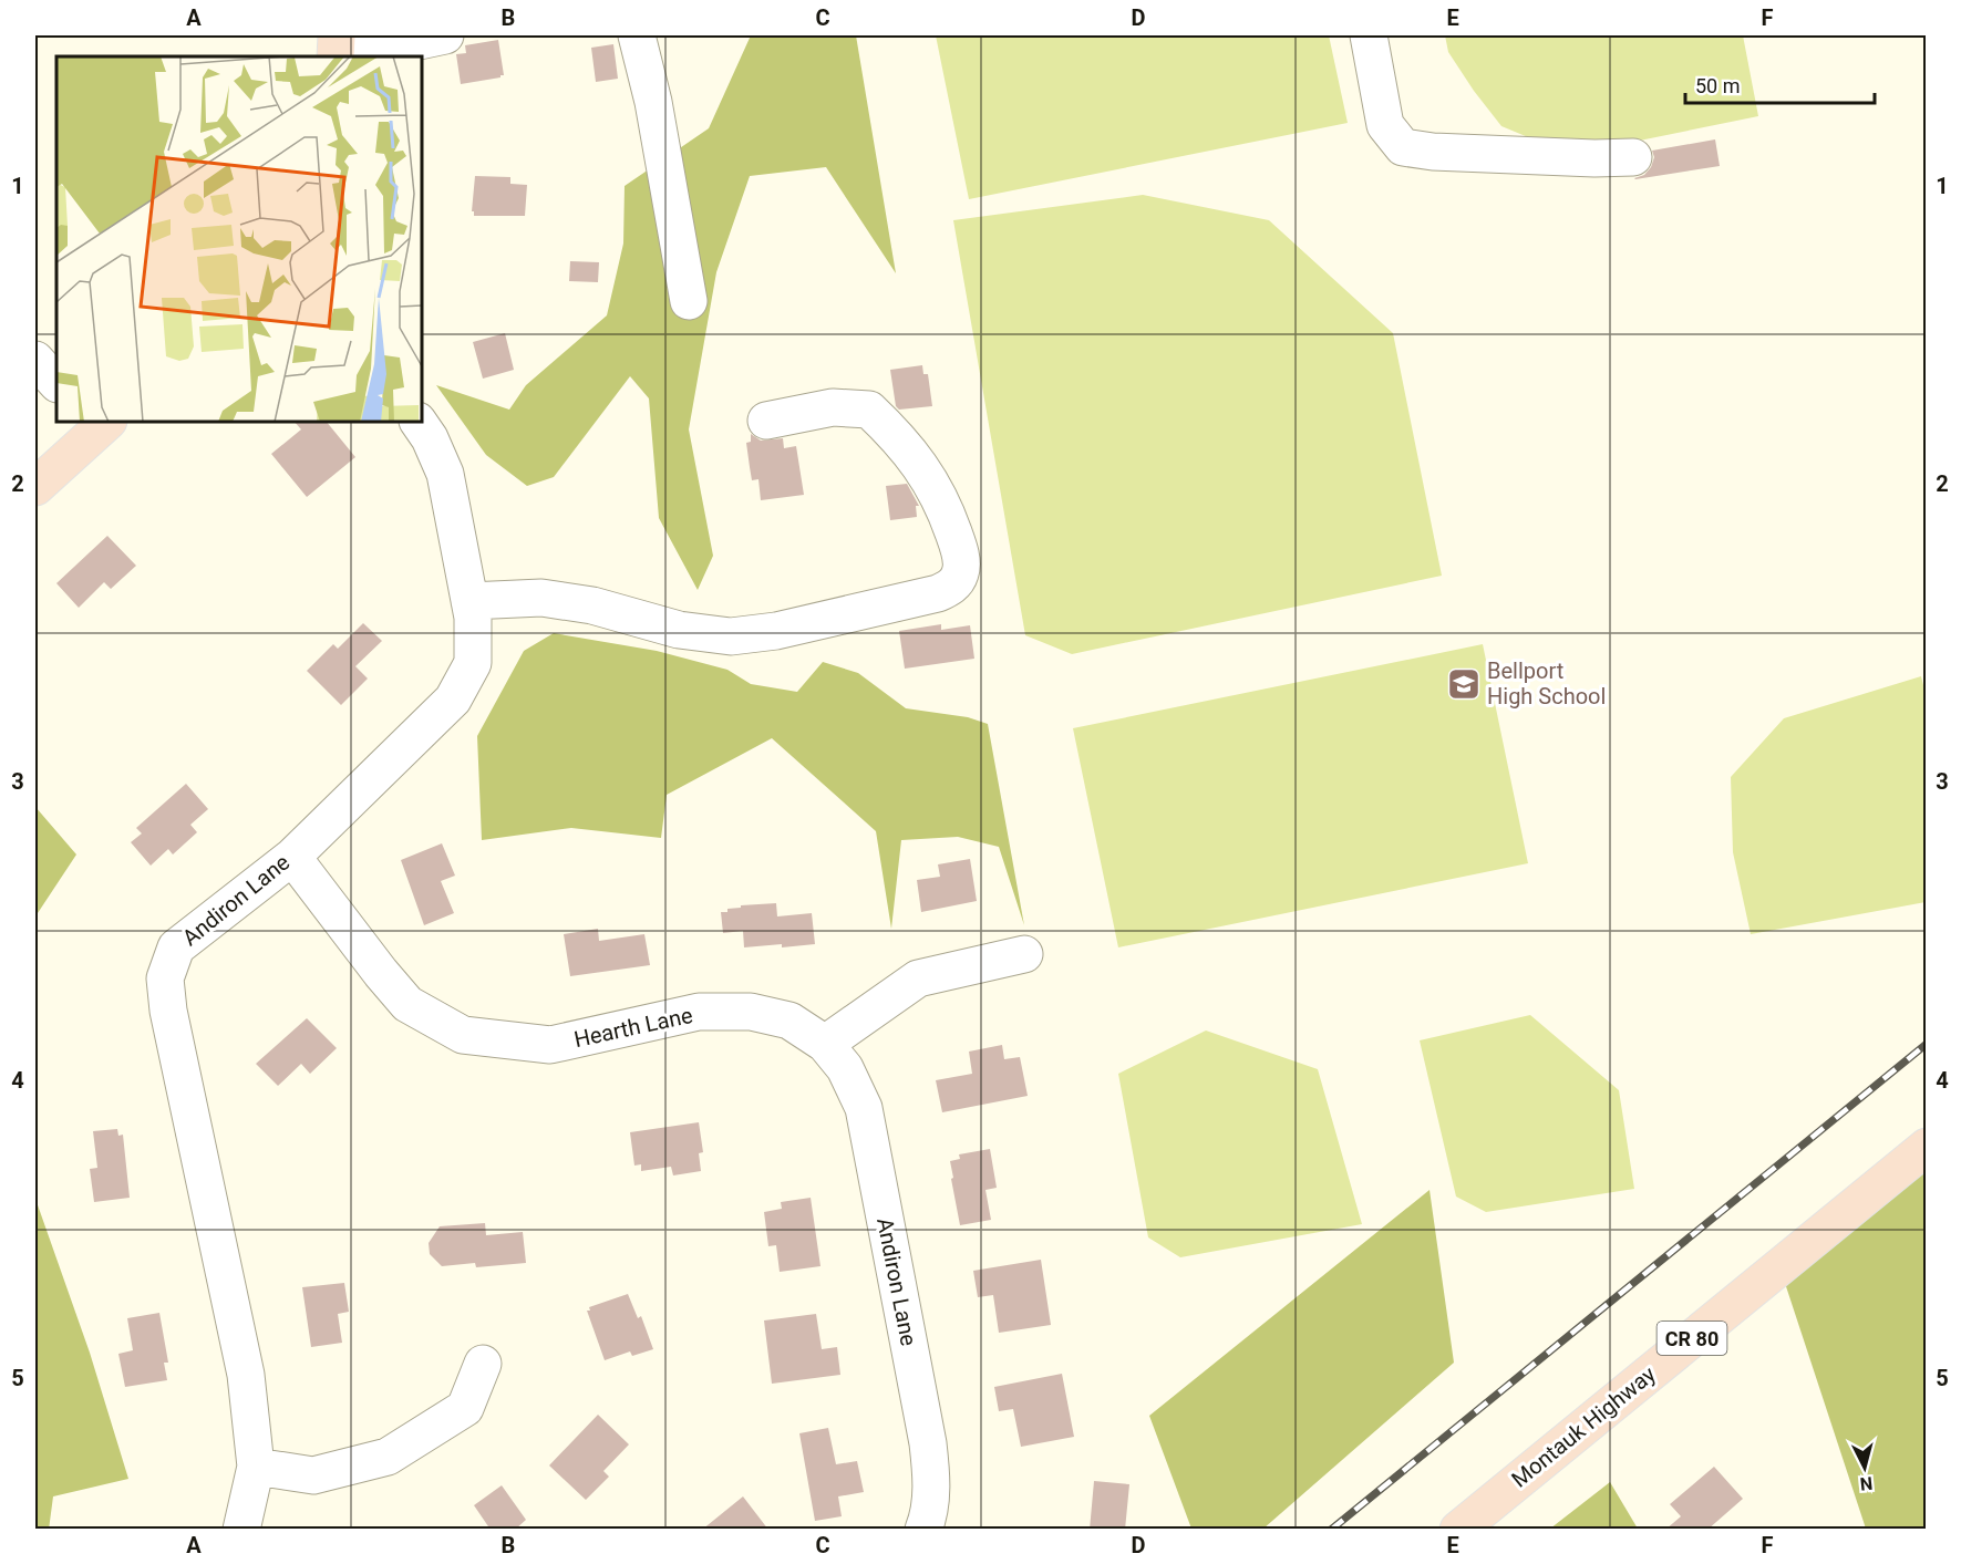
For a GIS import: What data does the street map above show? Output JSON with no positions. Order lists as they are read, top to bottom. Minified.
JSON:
{"streets":{"main road":["CR 80","Montauk Highway"],"street":["Andiron Lane","Hearth Lane"]},"crossings":[["Andiron Lane","Hearth Lane"]],"places":{"school or university":["Bellport High School"]},"scale_bar":"50 m","north":"bottom","grid":{"columns":["A","B","C","D","E","F"],"rows":["1","2","3","4","5"]}}
